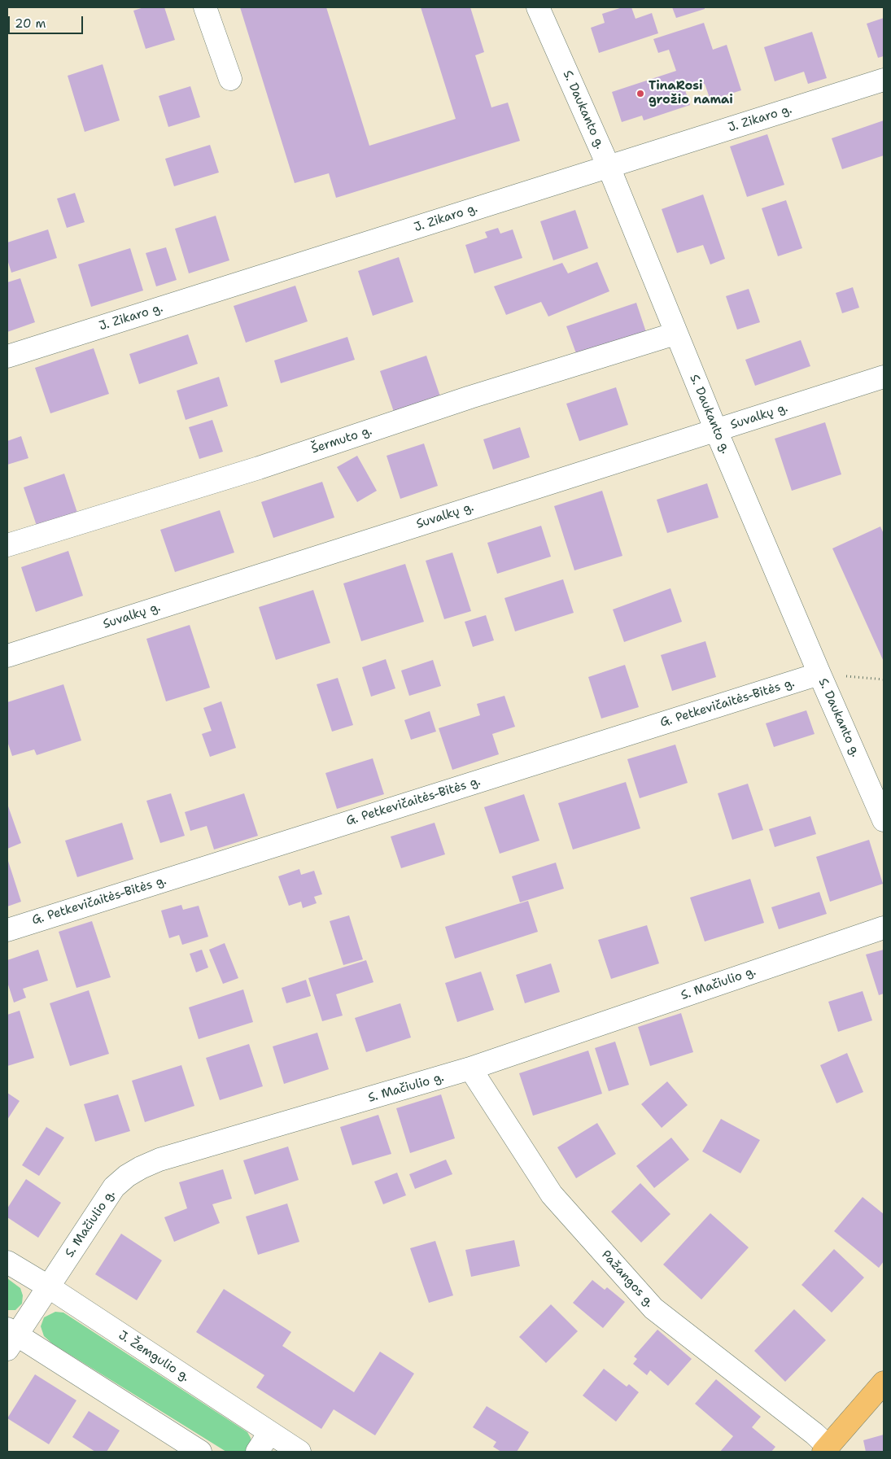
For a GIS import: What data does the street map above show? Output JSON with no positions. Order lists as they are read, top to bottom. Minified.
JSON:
{"streets":{"street":["S. Daukanto g.","J. Zikaro g.","Suvalkų g.","Šermuto g.","G. Petkevičaitės-Bitės g.","S. Mačiulio g.","Pažangos g.","J. Žemgulio g."]},"crossings":[["S. Daukanto g.","J. Zikaro g."],["S. Daukanto g.","Suvalkų g."],["S. Daukanto g.","Šermuto g."],["S. Daukanto g.","G. Petkevičaitės-Bitės g."],["S. Mačiulio g.","Pažangos g."],["S. Mačiulio g.","J. Žemgulio g."]],"places":["TinaRosi grožio namai"],"scale_bar":"20 m"}
